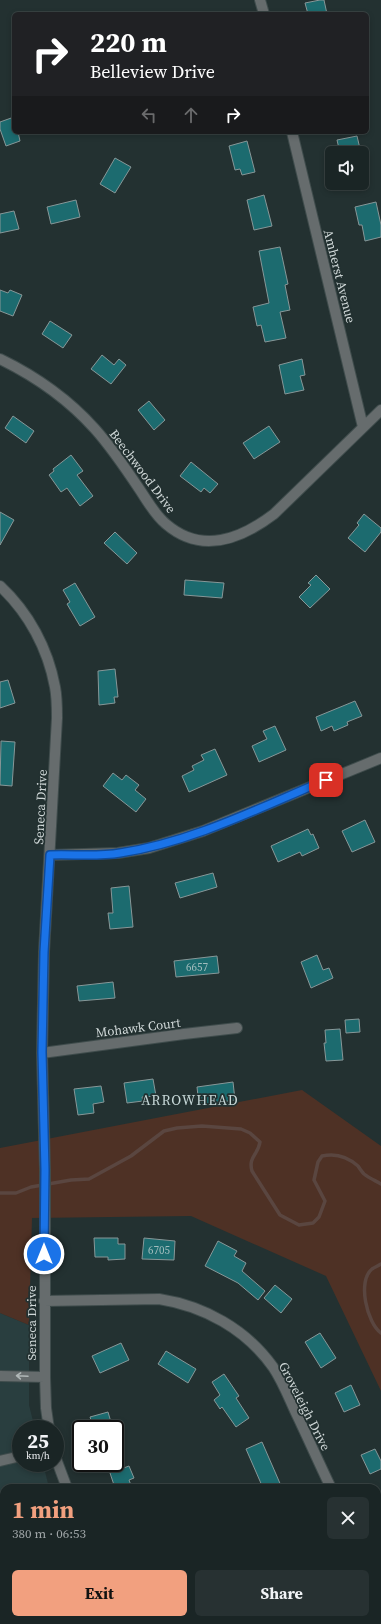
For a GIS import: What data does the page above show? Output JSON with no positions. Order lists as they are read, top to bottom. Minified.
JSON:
{"streets":{"street":["Amherst Avenue","Beechwood Drive","Seneca Drive","Mohawk Court","Groveleigh Drive"]},"crossings":[["Amherst Avenue","Beechwood Drive"],["Seneca Drive","Mohawk Court"],["Seneca Drive","Groveleigh Drive"]],"districts":["ARROWHEAD"],"house_numbers":["6657","6705"],"page":{"turn":["220 m","Belleview Drive"],"speed":"25 km/h","limit":"30","heading":["1 min","380 m · 06:53"],"buttons":["Exit","Share"]}}
